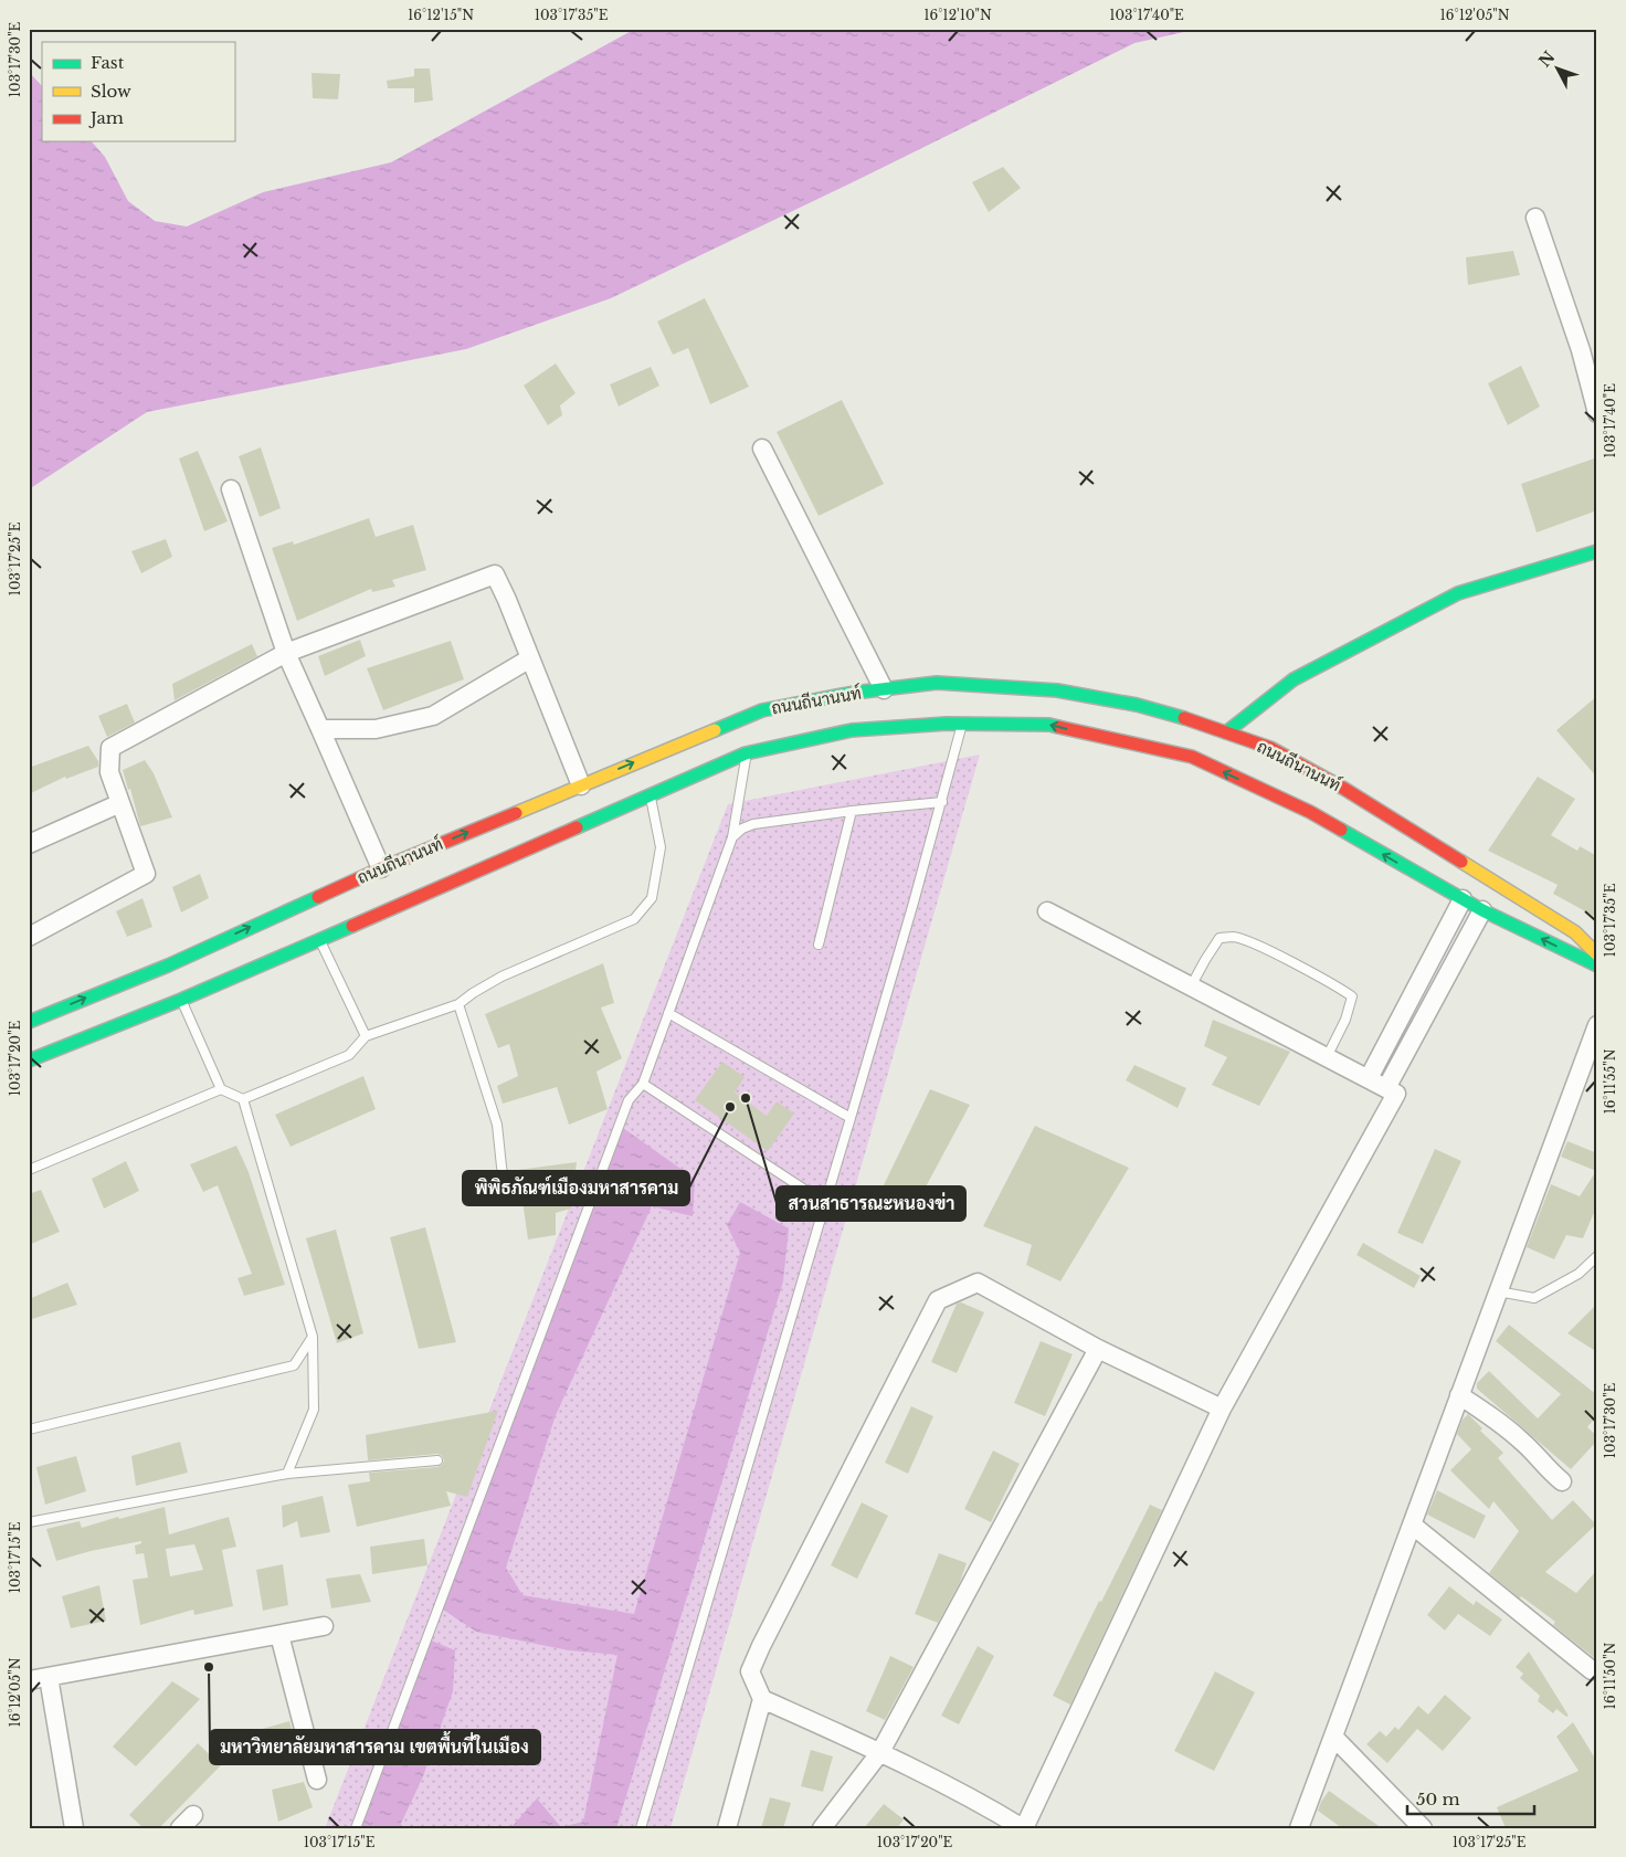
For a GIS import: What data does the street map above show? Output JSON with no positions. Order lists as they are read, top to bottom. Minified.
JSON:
{"streets":{"main road":["ถนนถีนานนท์"]},"places":["สวนสาธารณะหนองข่า","พิพิธภัณฑ์เมืองมหาสารคาม","มหาวิทยาลัยมหาสารคาม เขตพื้นที่ในเมือง"],"legend":["Fast","Slow","Jam"],"scale_bar":"50 m","north":"top left","coordinates":["16°12'15\"N","103°17'35\"E","16°12'10\"N","103°17'40\"E","16°12'05\"N","103°17'30\"E","103°17'25\"E","103°17'20\"E","16°11'55\"N","103°17'15\"E","16°11'50\"N"]}
